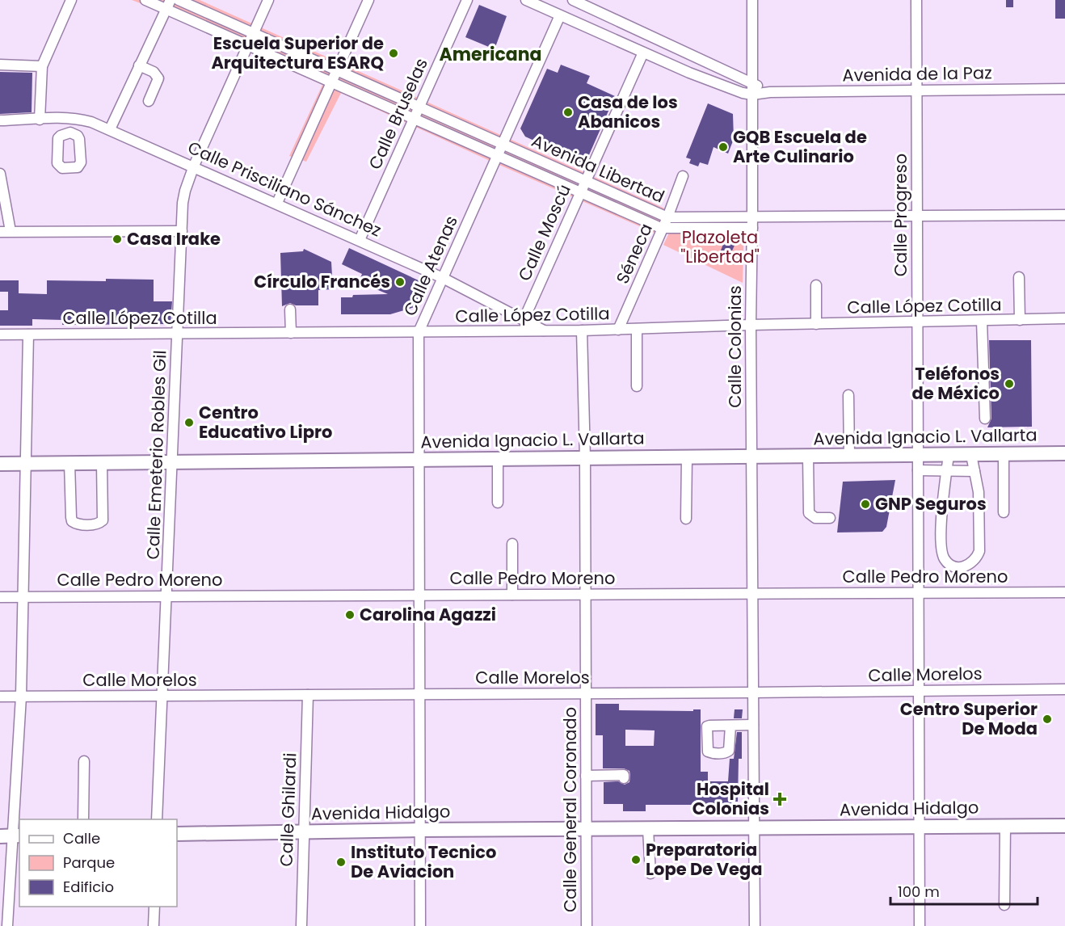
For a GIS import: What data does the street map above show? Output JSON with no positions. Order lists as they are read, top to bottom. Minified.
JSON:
{"streets":{"main road":["Avenida Ignacio L. Vallarta","Avenida Hidalgo"],"street":["Avenida de la Paz","Calle Bruselas","Avenida Libertad","Calle Prisciliano Sánchez","Calle Progreso","Calle Moscú","Séneca","Calle Atenas","Calle López Cotilla","Calle Colonias","Calle Emeterio Robles Gil","Calle Pedro Moreno","Calle Morelos","Calle Ghilardi","Calle General Coronado"]},"crossings":[["Avenida de la Paz","Calle Progreso"],["Avenida de la Paz","Calle Moscú"],["Avenida de la Paz","Calle Atenas"],["Avenida de la Paz","Calle Colonias"],["Calle Bruselas","Avenida Libertad"],["Calle Bruselas","Calle Prisciliano Sánchez"],["Avenida Libertad","Calle Progreso"],["Avenida Libertad","Calle Moscú"],["Avenida Libertad","Séneca"],["Avenida Libertad","Calle Atenas"],["Avenida Libertad","Calle Colonias"],["Avenida Libertad","Calle Emeterio Robles Gil"],["Calle Prisciliano Sánchez","Calle Moscú"],["Calle Prisciliano Sánchez","Calle Atenas"],["Calle Prisciliano Sánchez","Calle López Cotilla"],["Calle Prisciliano Sánchez","Calle Emeterio Robles Gil"],["Calle Progreso","Calle López Cotilla"],["Calle Progreso","Avenida Ignacio L. Vallarta"],["Calle Progreso","Calle Pedro Moreno"],["Calle Progreso","Calle Morelos"],["Calle Progreso","Avenida Hidalgo"],["Séneca","Calle López Cotilla"],["Calle Atenas","Calle López Cotilla"],["Calle Atenas","Avenida Ignacio L. Vallarta"],["Calle Atenas","Calle Pedro Moreno"],["Calle Atenas","Calle Morelos"],["Calle Atenas","Avenida Hidalgo"],["Calle López Cotilla","Calle Colonias"],["Calle López Cotilla","Calle Emeterio Robles Gil"],["Calle López Cotilla","Calle General Coronado"],["Calle Colonias","Avenida Ignacio L. Vallarta"],["Calle Colonias","Calle Pedro Moreno"],["Calle Colonias","Calle Morelos"],["Calle Colonias","Avenida Hidalgo"],["Avenida Ignacio L. Vallarta","Calle Emeterio Robles Gil"],["Avenida Ignacio L. Vallarta","Calle General Coronado"],["Calle Emeterio Robles Gil","Calle Pedro Moreno"],["Calle Emeterio Robles Gil","Calle Morelos"],["Calle Pedro Moreno","Calle General Coronado"],["Calle Morelos","Calle Ghilardi"],["Calle Morelos","Calle General Coronado"],["Avenida Hidalgo","Calle Ghilardi"],["Avenida Hidalgo","Calle General Coronado"]],"districts":["Americana"],"parks":["Plazoleta \"Libertad\""],"places":{"other":["Escuela Superior de Arquitectura ESARQ","Casa de los Abanicos","GQB Escuela de Arte Culinario","Casa Irake","Círculo Francés","Teléfonos de México","Centro Educativo Lipro","GNP Seguros","Carolina Agazzi","Centro Superior De Moda","Preparatoria Lope De Vega","Instituto Tecnico De Aviacion"],"health":["Hospital Colonias"]},"legend":["Calle","Parque","Edificio"],"scale_bar":"100 m"}
